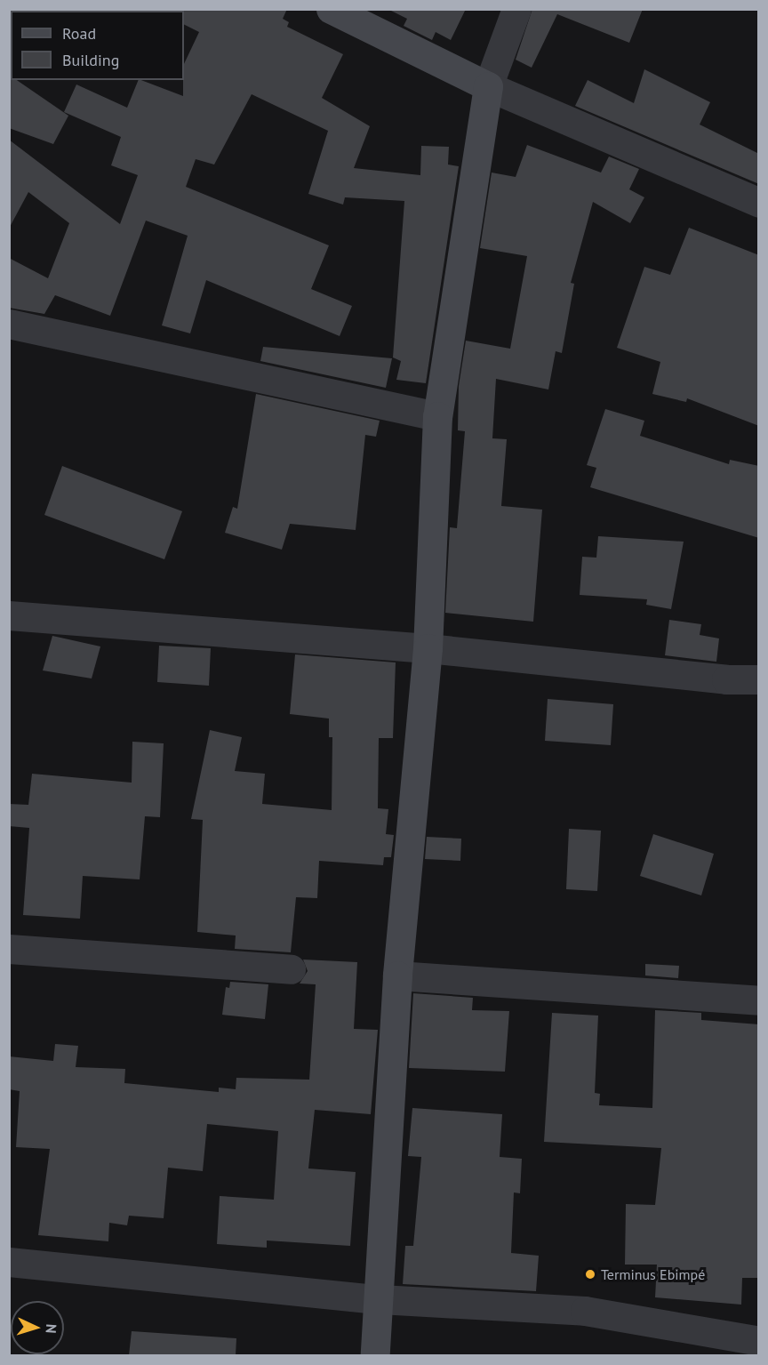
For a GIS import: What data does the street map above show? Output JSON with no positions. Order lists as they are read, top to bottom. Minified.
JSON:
{"places":["Terminus Ebimpé"],"legend":["Road","Building"],"north":"right"}
